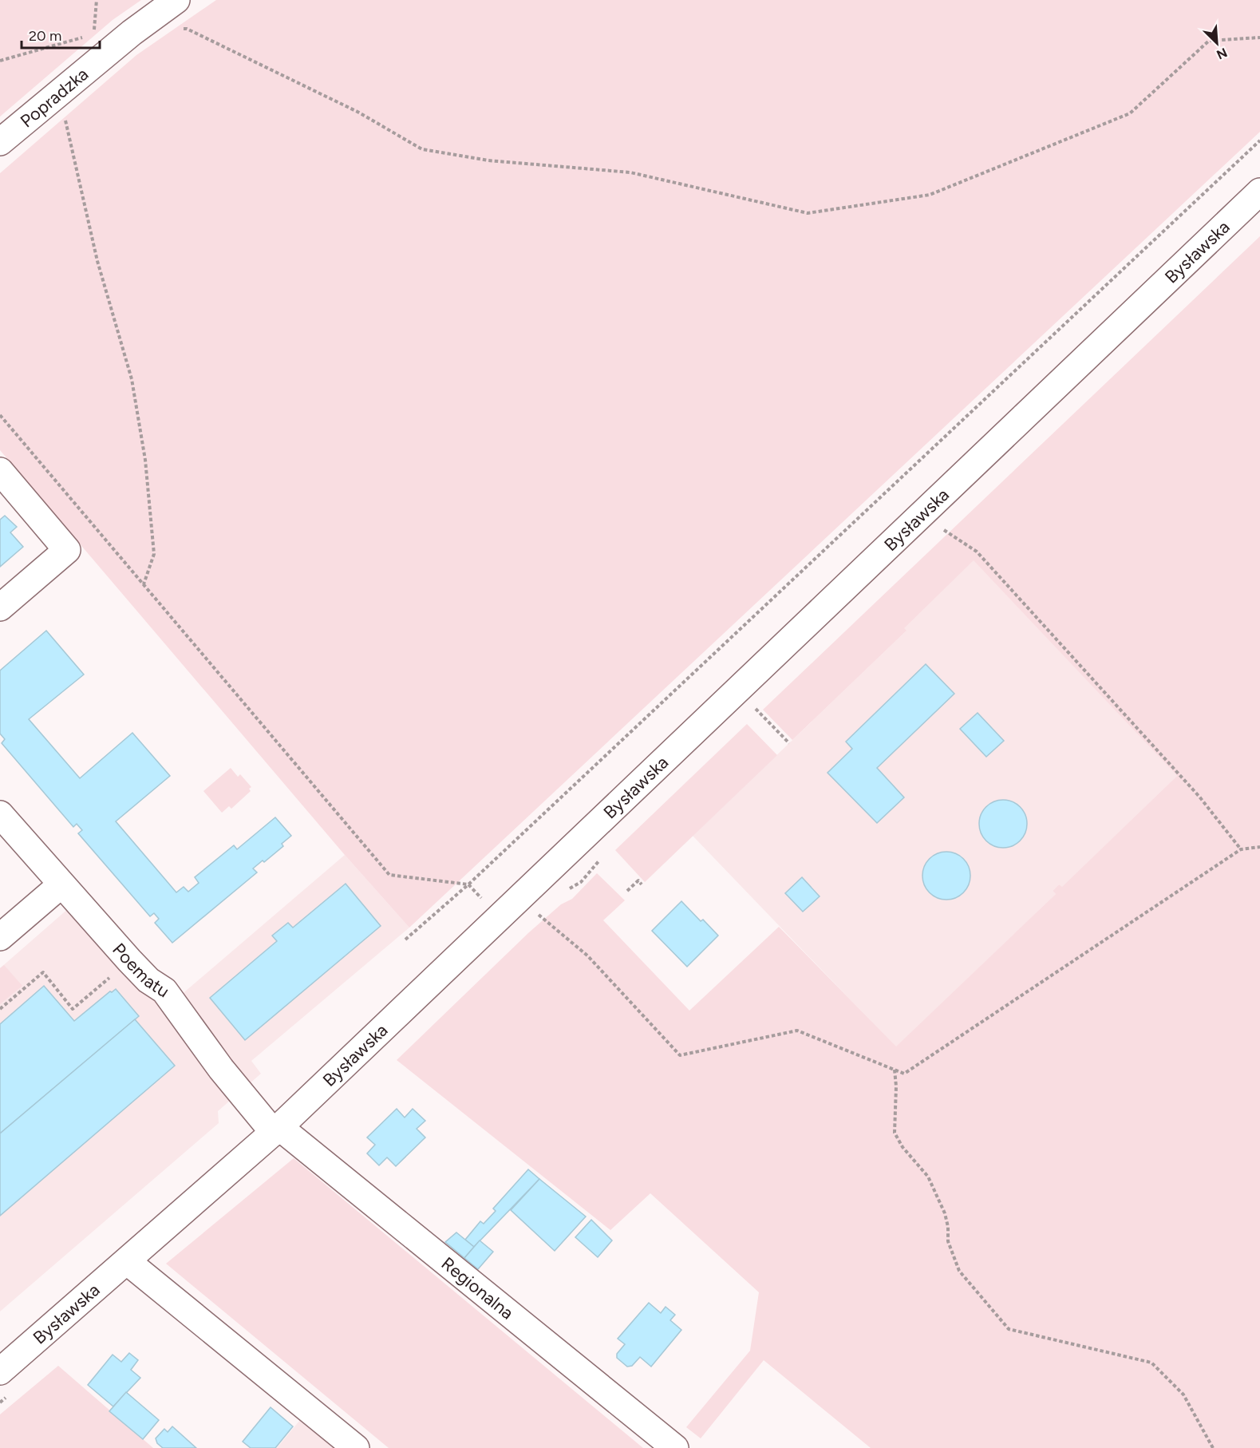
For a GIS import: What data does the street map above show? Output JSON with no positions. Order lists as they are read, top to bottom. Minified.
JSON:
{"streets":{"street":["Popradzka","Bysławska","Poematu","Regionalna"]},"crossings":[["Bysławska","Poematu"],["Bysławska","Regionalna"],["Poematu","Regionalna"]],"scale_bar":"20 m","north":"bottom right"}
